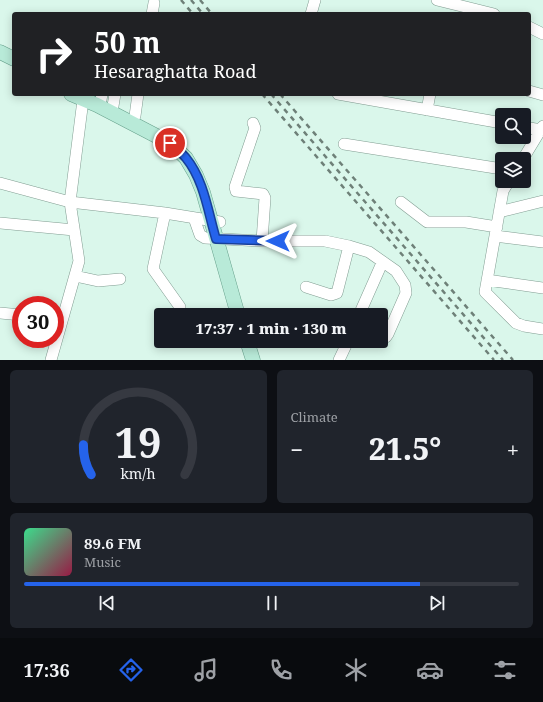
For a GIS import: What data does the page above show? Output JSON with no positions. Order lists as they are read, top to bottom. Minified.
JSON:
{"page":{"turn":["50 m","Hesaraghatta Road"],"limit":"30","trip":"17:37 · 1 min · 130 m","tile":"Climate","heat":["−","21.5°","+"],"song":["89.6 FM","Music"],"tabs":"17:36","gauge":["19","km/h"]}}
